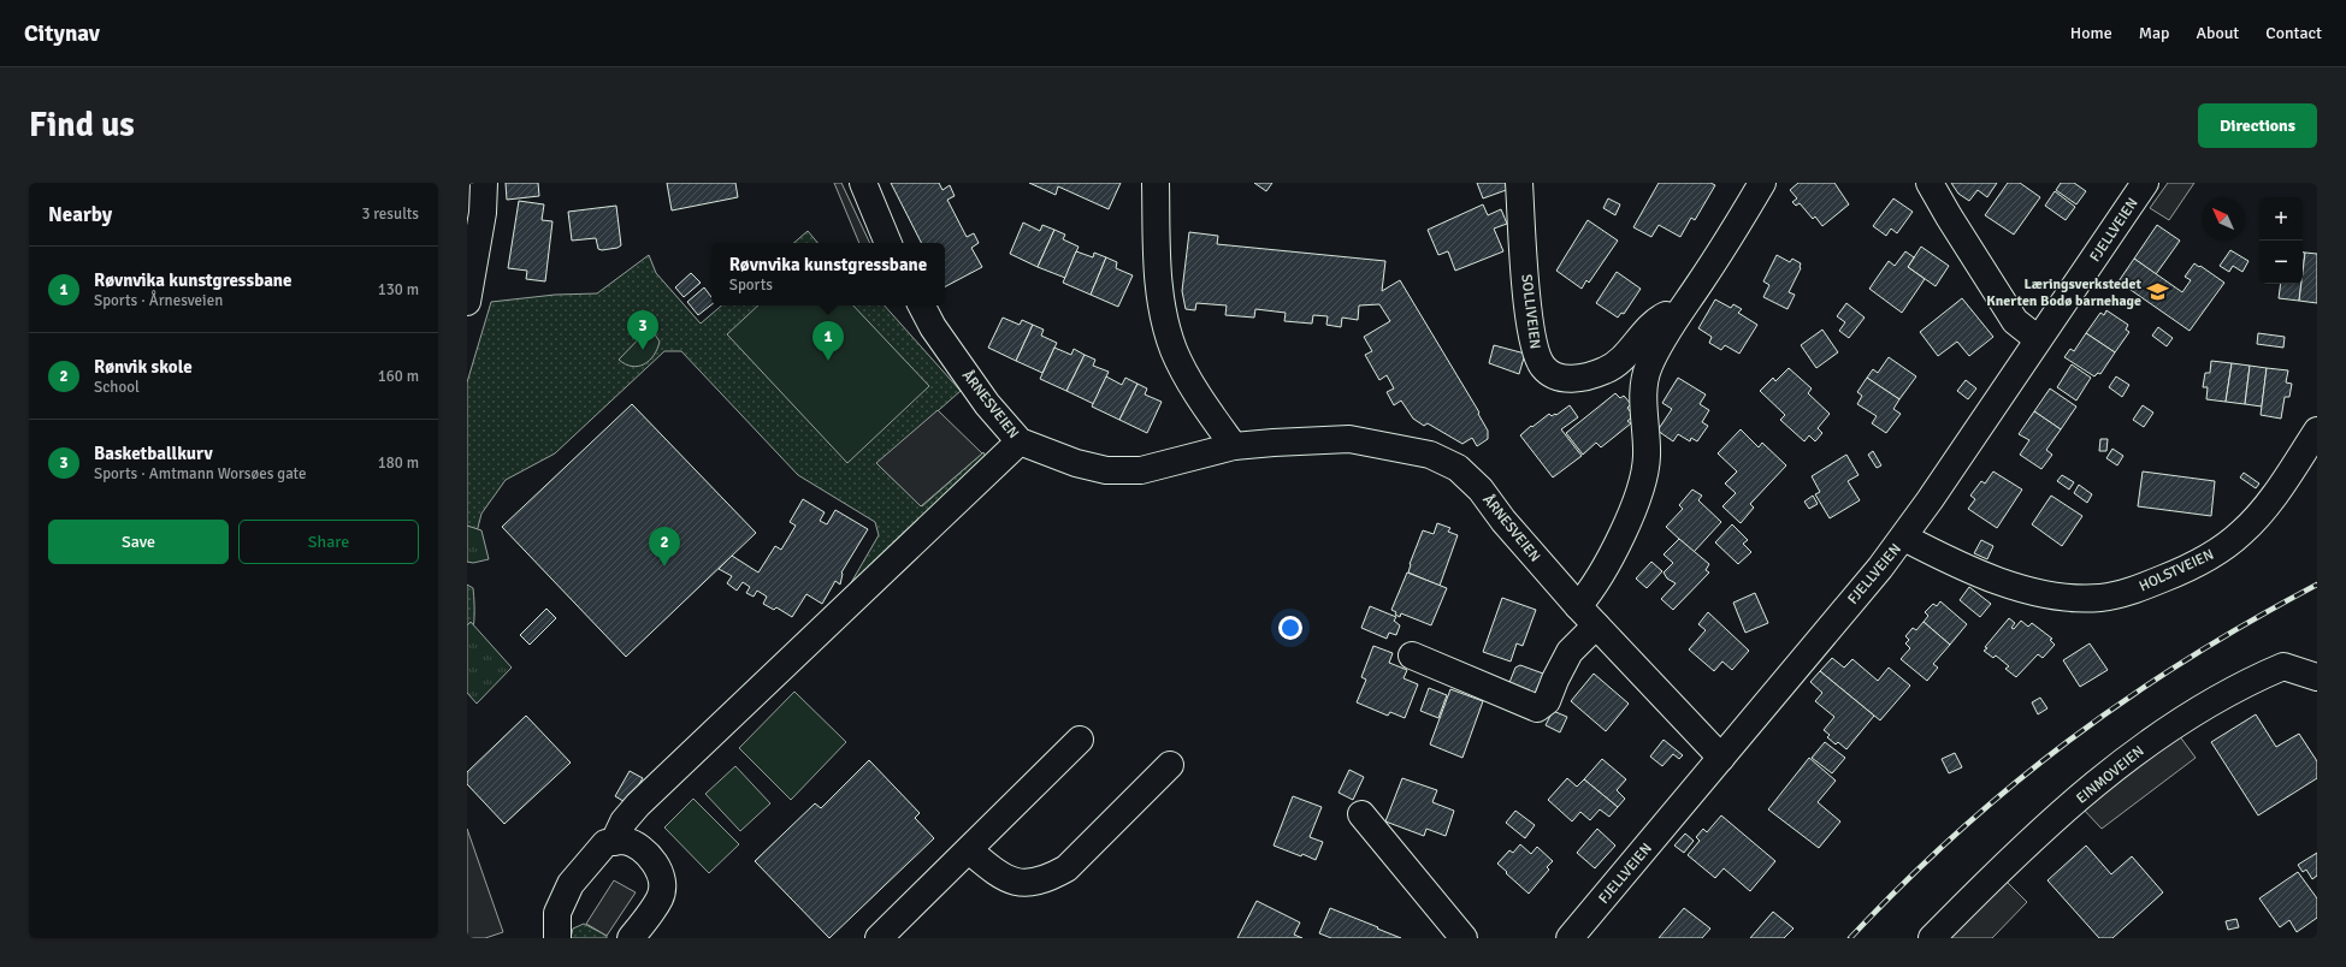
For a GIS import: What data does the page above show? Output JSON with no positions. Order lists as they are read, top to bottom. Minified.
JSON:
{"streets":{"street":["FJELLVEIEN","SOLLIVEIEN","ÅRNESVEIEN","HOLSTVEIEN","EINMOVEIEN"]},"crossings":[["FJELLVEIEN","ÅRNESVEIEN"],["FJELLVEIEN","HOLSTVEIEN"]],"places":{"school or university":["Læringsverkstedet Knerten Bodø barnehage"]},"north":"top left","page":{"header":"Citynav","nav":["Home","Map","About","Contact"],"buttons":["Directions",["Save","Share"]],"title":"Find us","heading":["Nearby","3 results"],"map_buttons":["+","−"],"popup":["Røvnvika kunstgressbane","Sports"],"list":[{"mark":"1","name":"Røvnvika kunstgressbane","note":"Sports · Årnesveien","value":"130 m"},{"mark":"2","name":"Rønvik skole","note":"School","value":"160 m"},{"mark":"3","name":"Basketballkurv","note":"Sports · Amtmann Worsøes gate","value":"180 m"}],"pins":["3","1","2"]}}
